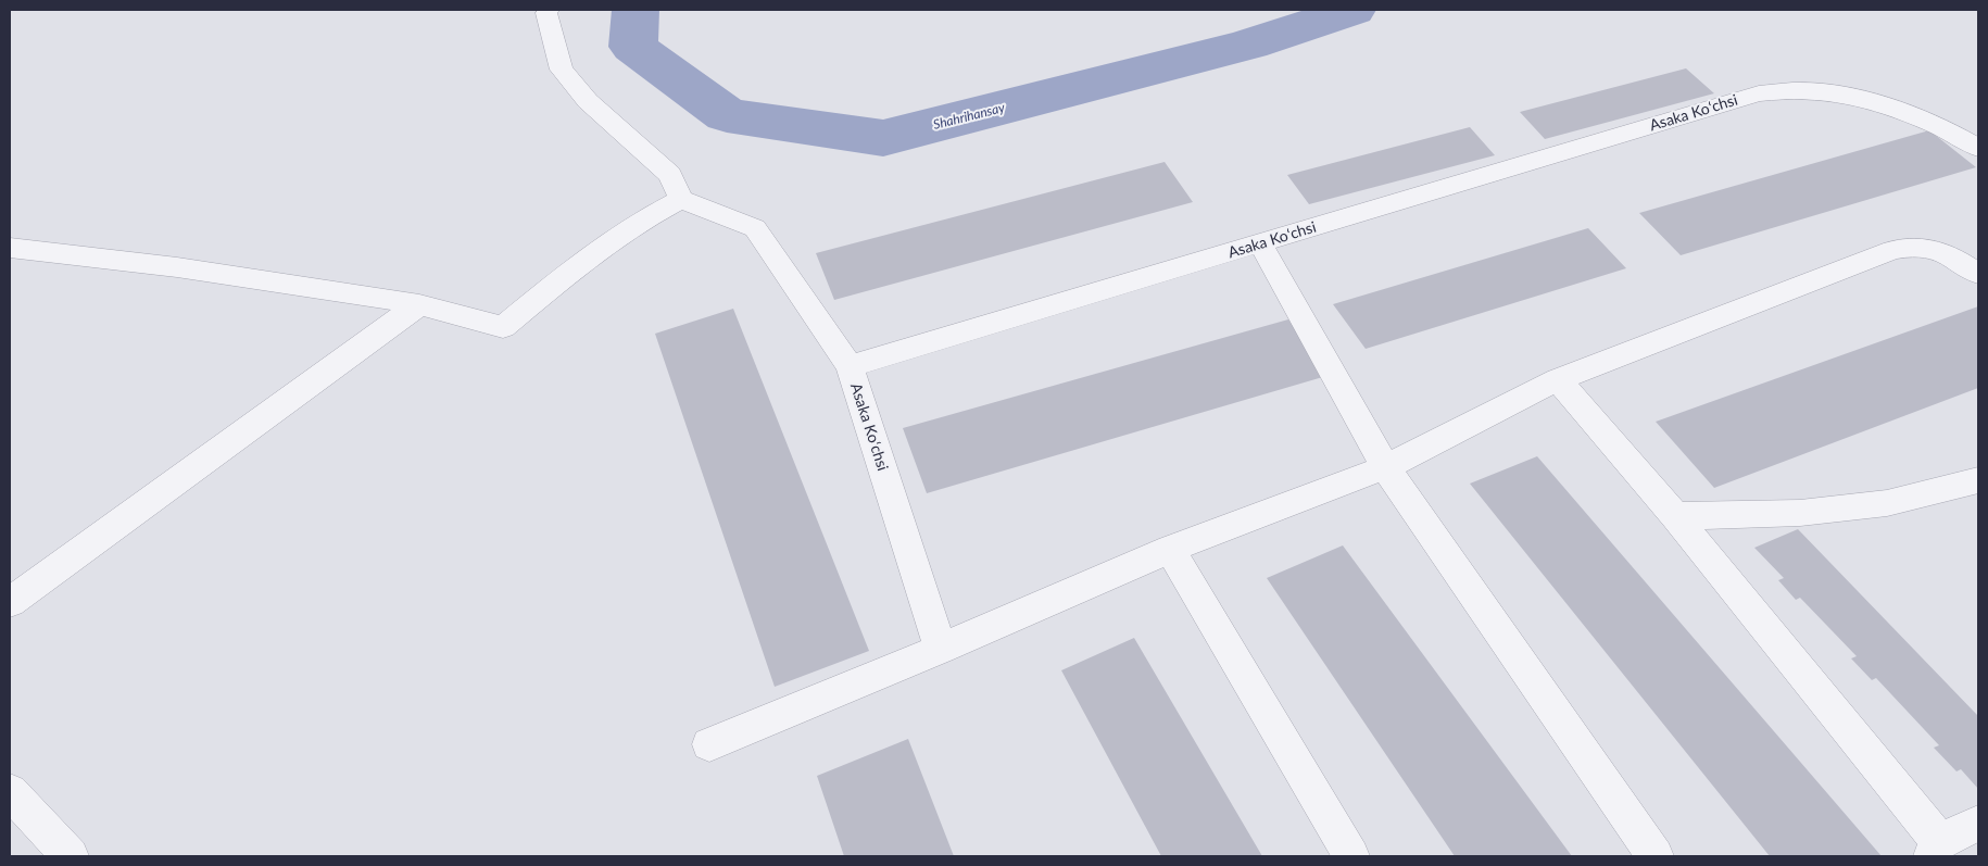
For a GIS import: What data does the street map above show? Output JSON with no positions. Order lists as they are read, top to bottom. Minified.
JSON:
{"streets":{"street":["Asaka Koʻchsi"]},"water":["Shahrihansay"]}
